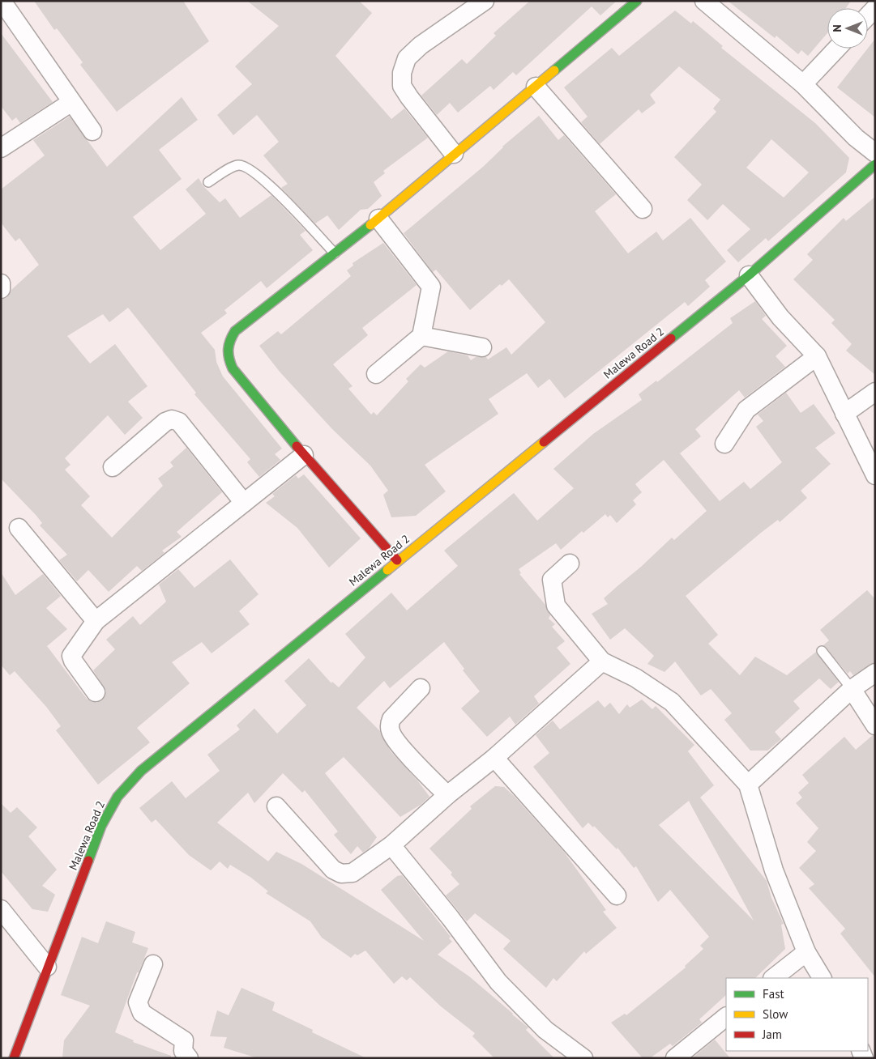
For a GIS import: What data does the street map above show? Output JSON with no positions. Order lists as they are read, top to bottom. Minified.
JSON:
{"streets":{"main road":["Malewa Road 2"]},"legend":["Fast","Slow","Jam"],"north":"left"}
